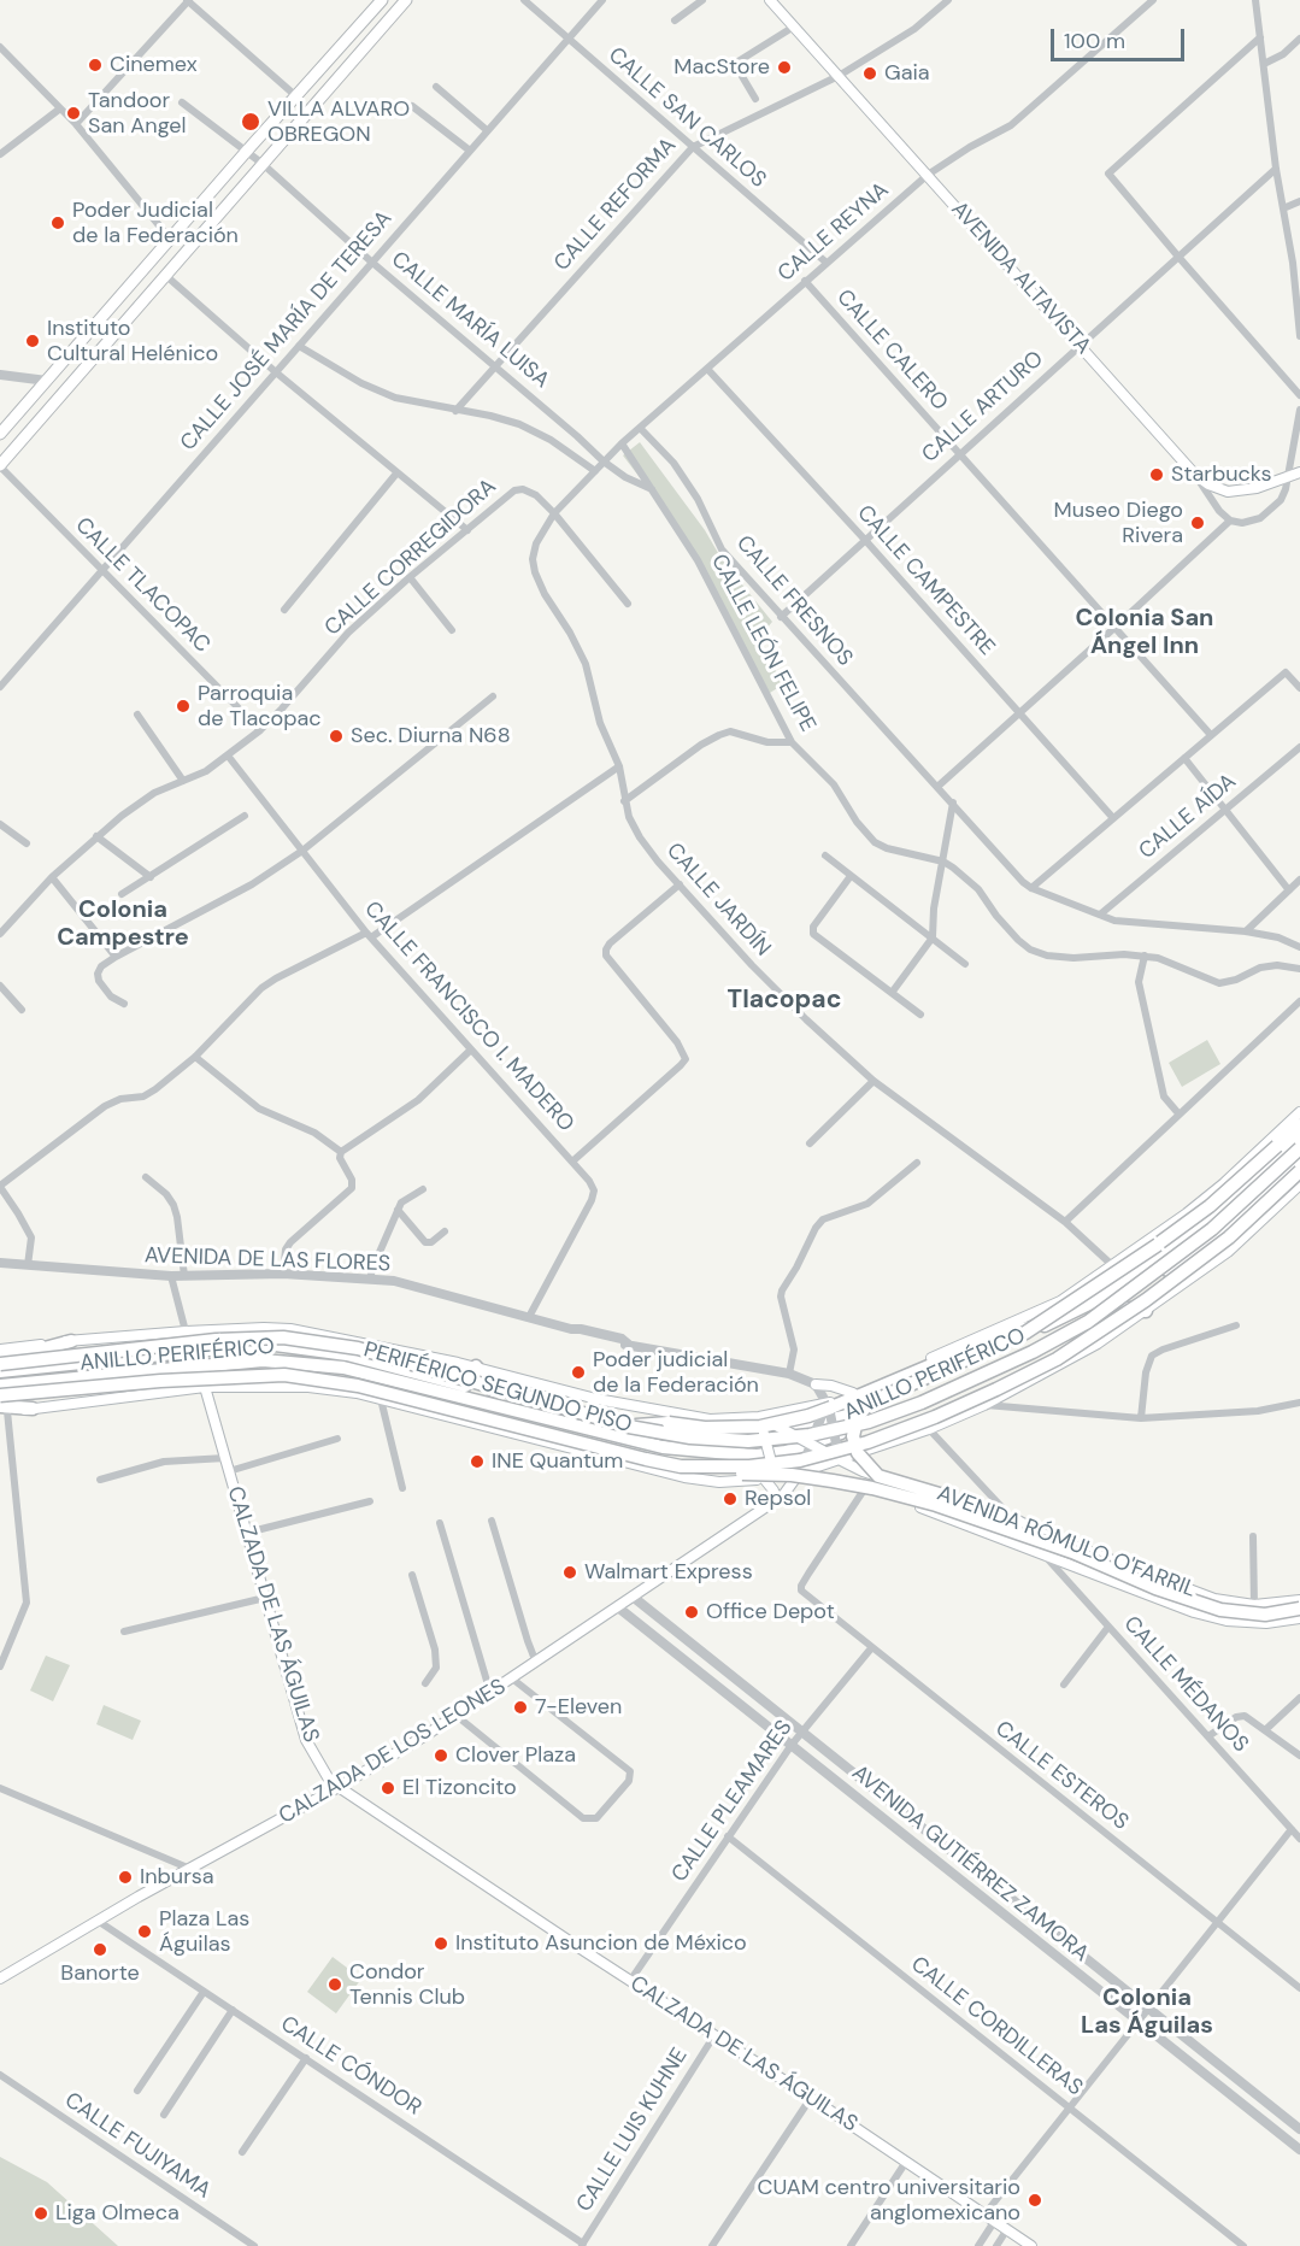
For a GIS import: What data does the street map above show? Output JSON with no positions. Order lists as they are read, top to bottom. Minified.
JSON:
{"streets":{"highway":["ANILLO PERIFÉRICO","PERIFÉRICO SEGUNDO PISO"],"main road":["AVENIDA ALTAVISTA","AVENIDA RÓMULO O'FARRIL","CALZADA DE LAS ÁGUILAS","CALZADA DE LOS LEONES"],"street":["CALLE SAN CARLOS","CALLE REFORMA","CALLE REYNA","CALLE MARÍA LUISA","CALLE JOSÉ MARÍA DE TERESA","CALLE CALERO","CALLE ARTURO","CALLE CORREGIDORA","CALLE CAMPESTRE","CALLE TLACOPAC","CALLE FRESNOS","CALLE LEÓN FELIPE","CALLE AÍDA","CALLE JARDÍN","CALLE FRANCISCO I. MADERO","AVENIDA DE LAS FLORES","CALLE MÉDANOS","CALLE ESTEROS","CALLE PLEAMARES","AVENIDA GUTIÉRREZ ZAMORA","CALLE CORDILLERAS","CALLE CÓNDOR","CALLE LUIS KUHNE","CALLE FUJIYAMA"]},"crossings":[["CALLE SAN CARLOS","CALLE REFORMA"],["CALLE SAN CARLOS","CALLE REYNA"],["CALLE SAN CARLOS","CALLE JOSÉ MARÍA DE TERESA"],["CALLE REFORMA","AVENIDA ALTAVISTA"],["CALLE REFORMA","CALLE MARÍA LUISA"],["CALLE REYNA","AVENIDA ALTAVISTA"],["CALLE REYNA","CALLE MARÍA LUISA"],["CALLE REYNA","CALLE CALERO"],["CALLE REYNA","CALLE CORREGIDORA"],["CALLE REYNA","CALLE CAMPESTRE"],["CALLE REYNA","CALLE FRESNOS"],["CALLE REYNA","CALLE LEÓN FELIPE"],["CALLE REYNA","CALLE JARDÍN"],["AVENIDA ALTAVISTA","CALLE ARTURO"],["CALLE MARÍA LUISA","CALLE JOSÉ MARÍA DE TERESA"],["CALLE JOSÉ MARÍA DE TERESA","CALLE TLACOPAC"],["CALLE CALERO","CALLE ARTURO"],["CALLE ARTURO","CALLE CAMPESTRE"],["CALLE ARTURO","CALLE FRESNOS"],["CALLE CORREGIDORA","CALLE TLACOPAC"],["CALLE CORREGIDORA","CALLE JARDÍN"],["CALLE CORREGIDORA","CALLE FRANCISCO I. MADERO"],["CALLE FRANCISCO I. MADERO","AVENIDA DE LAS FLORES"],["AVENIDA RÓMULO O'FARRIL","CALLE MÉDANOS"],["AVENIDA RÓMULO O'FARRIL","CALZADA DE LOS LEONES"],["AVENIDA RÓMULO O'FARRIL","CALLE ESTEROS"],["CALZADA DE LAS ÁGUILAS","CALZADA DE LOS LEONES"],["CALZADA DE LAS ÁGUILAS","CALLE PLEAMARES"],["CALZADA DE LAS ÁGUILAS","CALLE LUIS KUHNE"],["CALZADA DE LOS LEONES","AVENIDA GUTIÉRREZ ZAMORA"],["CALZADA DE LOS LEONES","CALLE CÓNDOR"],["CALLE ESTEROS","CALLE PLEAMARES"],["CALLE PLEAMARES","AVENIDA GUTIÉRREZ ZAMORA"],["CALLE PLEAMARES","CALLE CORDILLERAS"],["CALLE CÓNDOR","CALLE LUIS KUHNE"]],"districts":["Colonia San Ángel Inn","Colonia Campestre","Tlacopac","Colonia Las Águilas"],"places":["Cinemex","MacStore","Gaia","Tandoor San Angel","VILLA ALVARO OBREGON","Poder Judicial de la Federación","Instituto Cultural Helénico","Starbucks","Museo Diego Rivera","Parroquia de Tlacopac","Sec. Diurna N68","Poder judicial de la Federación","INE Quantum","Repsol","Walmart Express","Office Depot","7-Eleven","Clover Plaza","El Tizoncito","Inbursa","Plaza Las Águilas","Instituto Asuncion de México","Banorte","Condor Tennis Club","CUAM centro universitario anglomexicano","Liga Olmeca"],"scale_bar":"100 m"}
